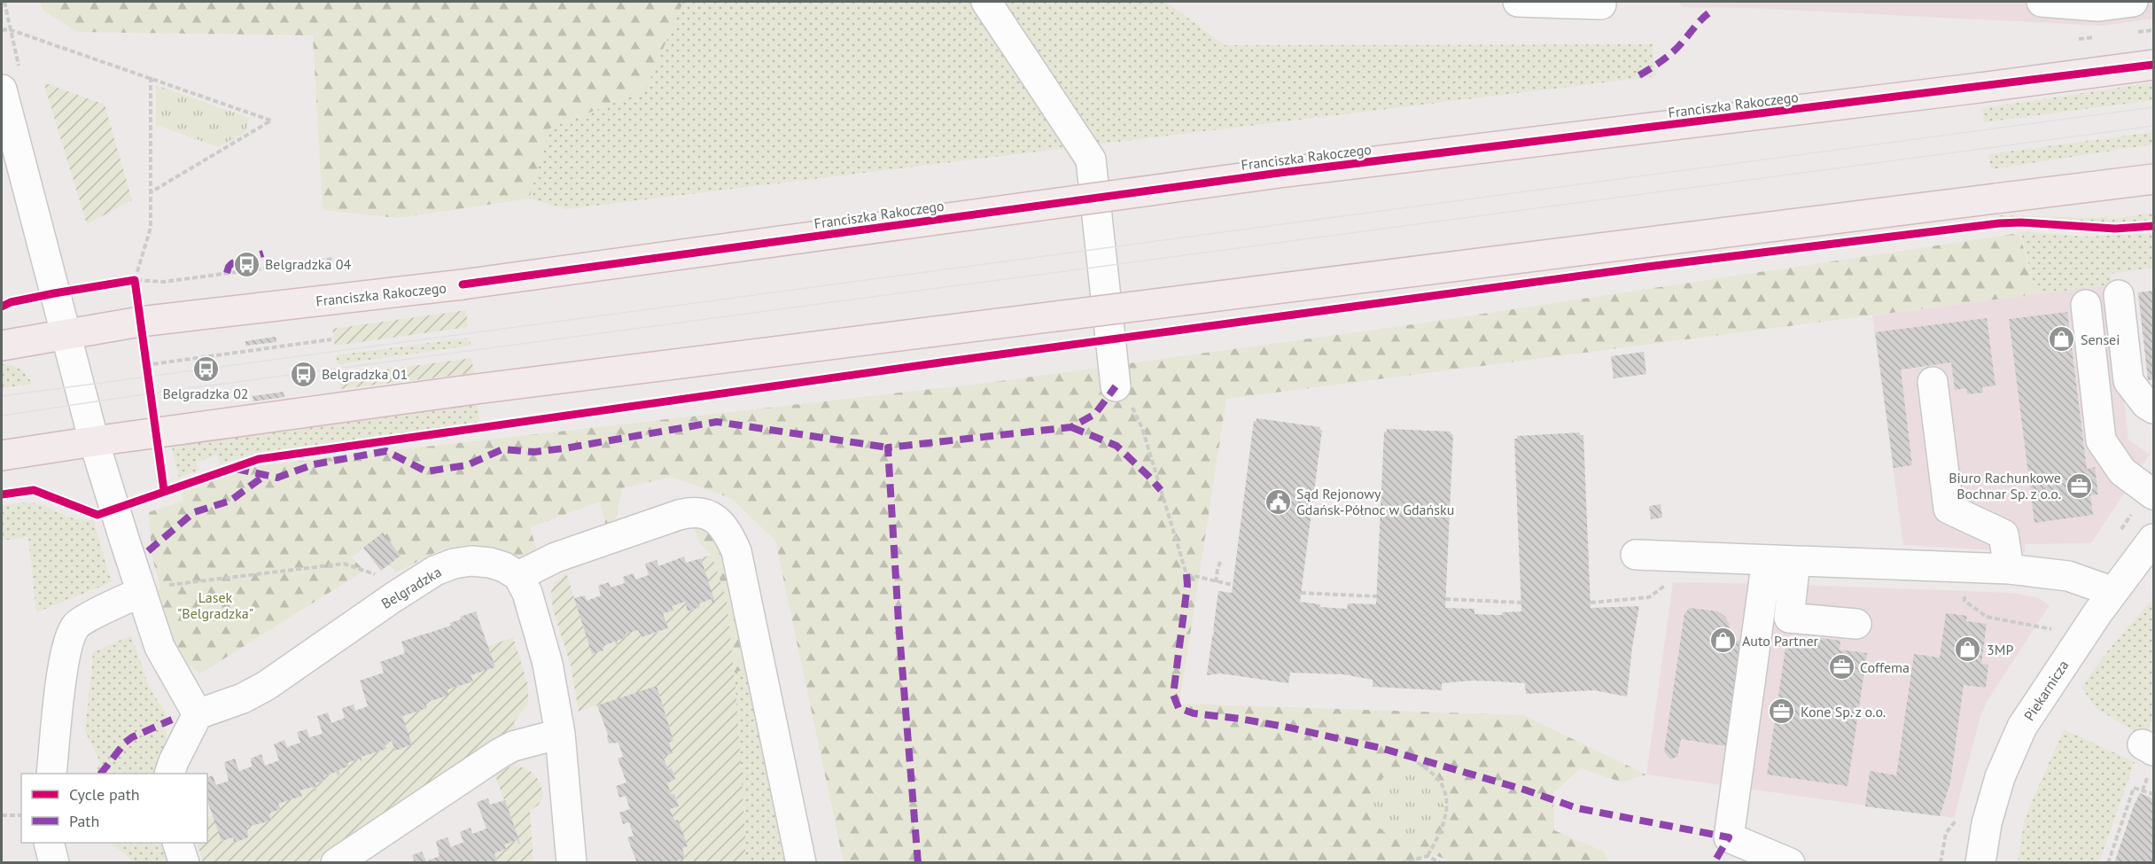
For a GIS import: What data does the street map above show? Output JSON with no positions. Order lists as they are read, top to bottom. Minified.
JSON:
{"streets":{"main road":["Franciszka Rakoczego"],"street":["Belgradzka","Piekarnicza"]},"parks":["Lasek \"Belgradzka\""],"places":{"bus stop":["Belgradzka 04","Belgradzka 02","Belgradzka 01"],"shop":["Sensei","Auto Partner","3MP"],"office":["Biuro Rachunkowe Bochnar Sp. z o.o.","Coffema","Kone Sp. z o.o."],"public building":["Sąd Rejonowy Gdańsk-Północ w Gdańsku"]},"legend":["Cycle path","Path"]}
